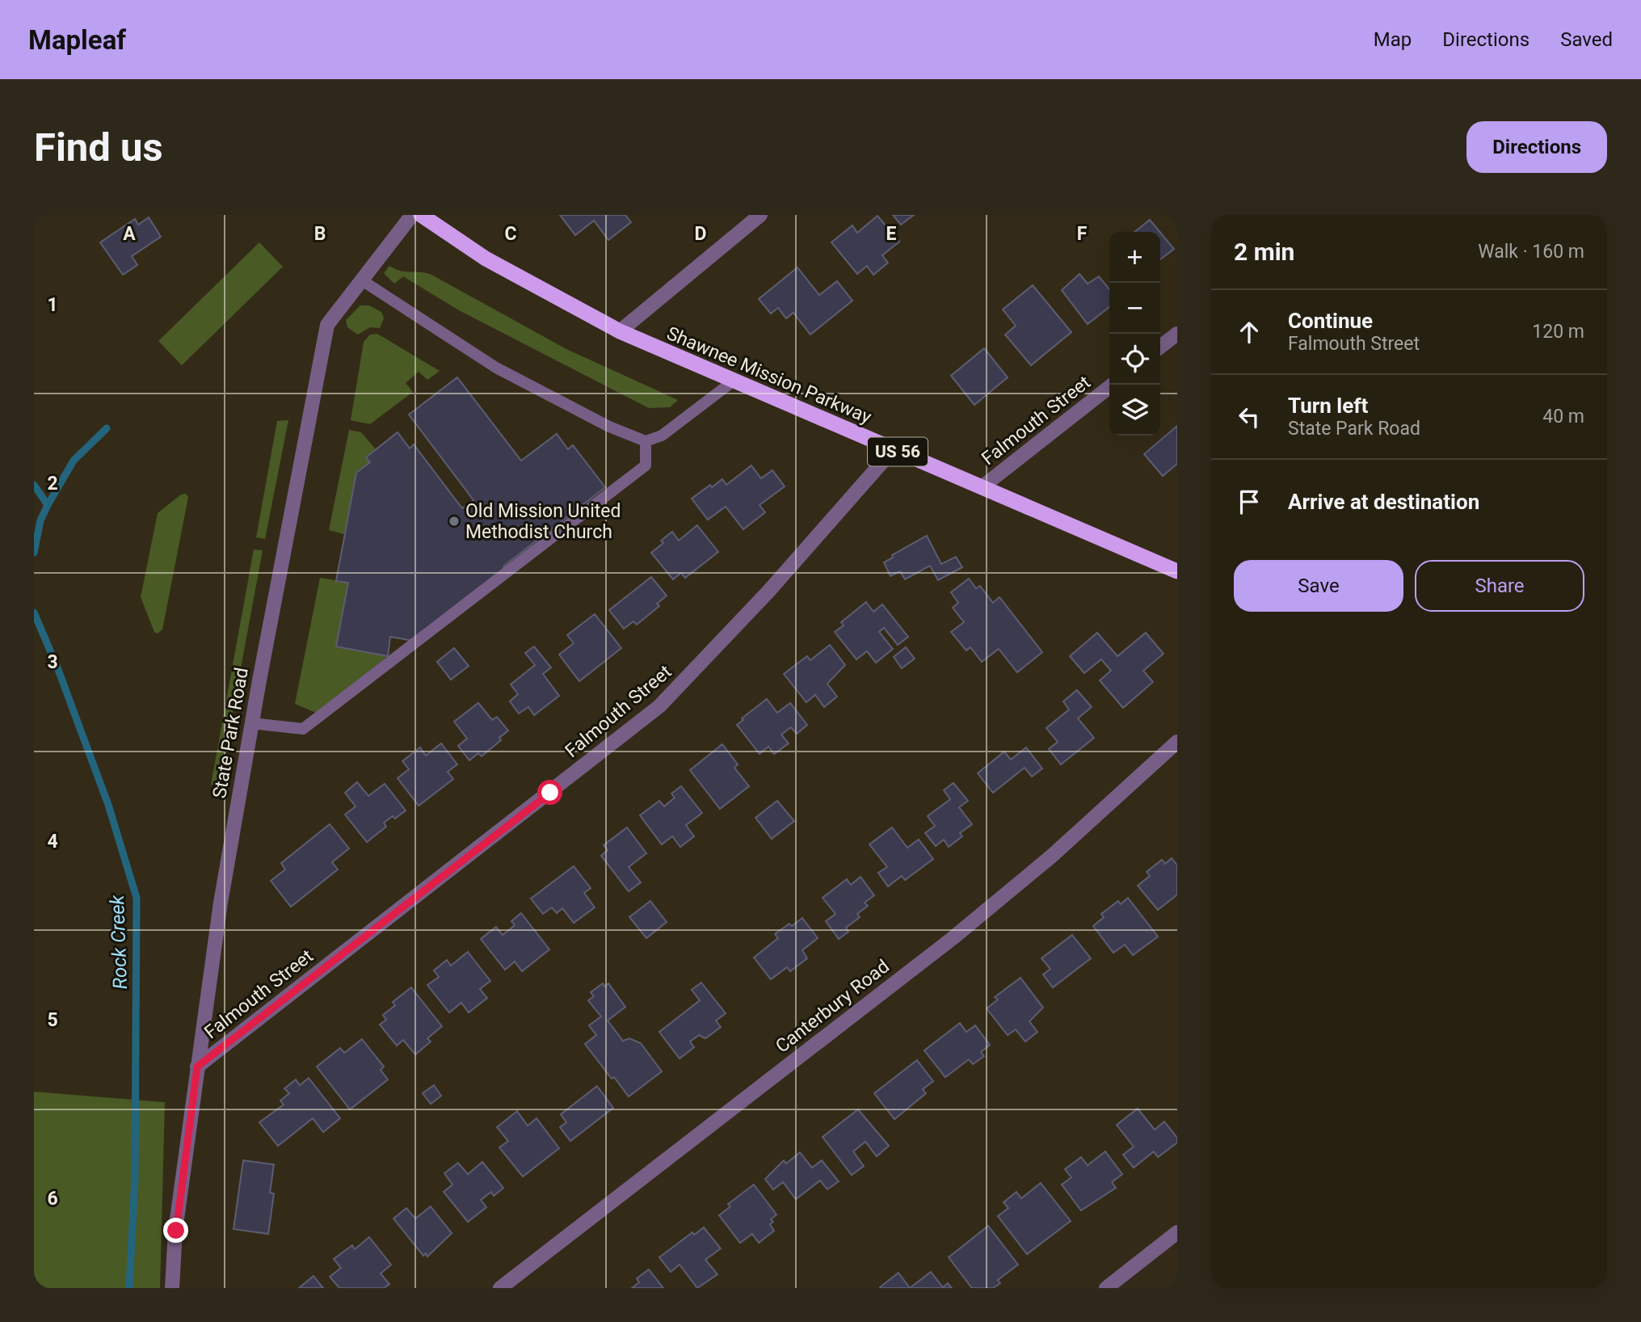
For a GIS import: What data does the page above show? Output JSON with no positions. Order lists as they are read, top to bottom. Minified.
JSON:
{"streets":{"highway":["Shawnee Mission Parkway","US 56"],"street":["Falmouth Street","State Park Road","Canterbury Road"]},"crossings":[["Shawnee Mission Parkway","Falmouth Street"],["Falmouth Street","State Park Road"]],"water":["Rock Creek"],"places":["Old Mission United Methodist Church"],"page":{"header":"Mapleaf","nav":["Map","Directions","Saved"],"buttons":["Directions",["Save","Share"]],"title":"Find us","heading":["2 min","Walk · 160 m"],"map_buttons":["+","−"],"list":[["Continue","Falmouth Street","120 m"],["Turn left","State Park Road","40 m"],"Arrive at destination"]},"grid":{"columns":["A","B","C","D","E","F"],"rows":["1","2","3","4","5","6"]}}
